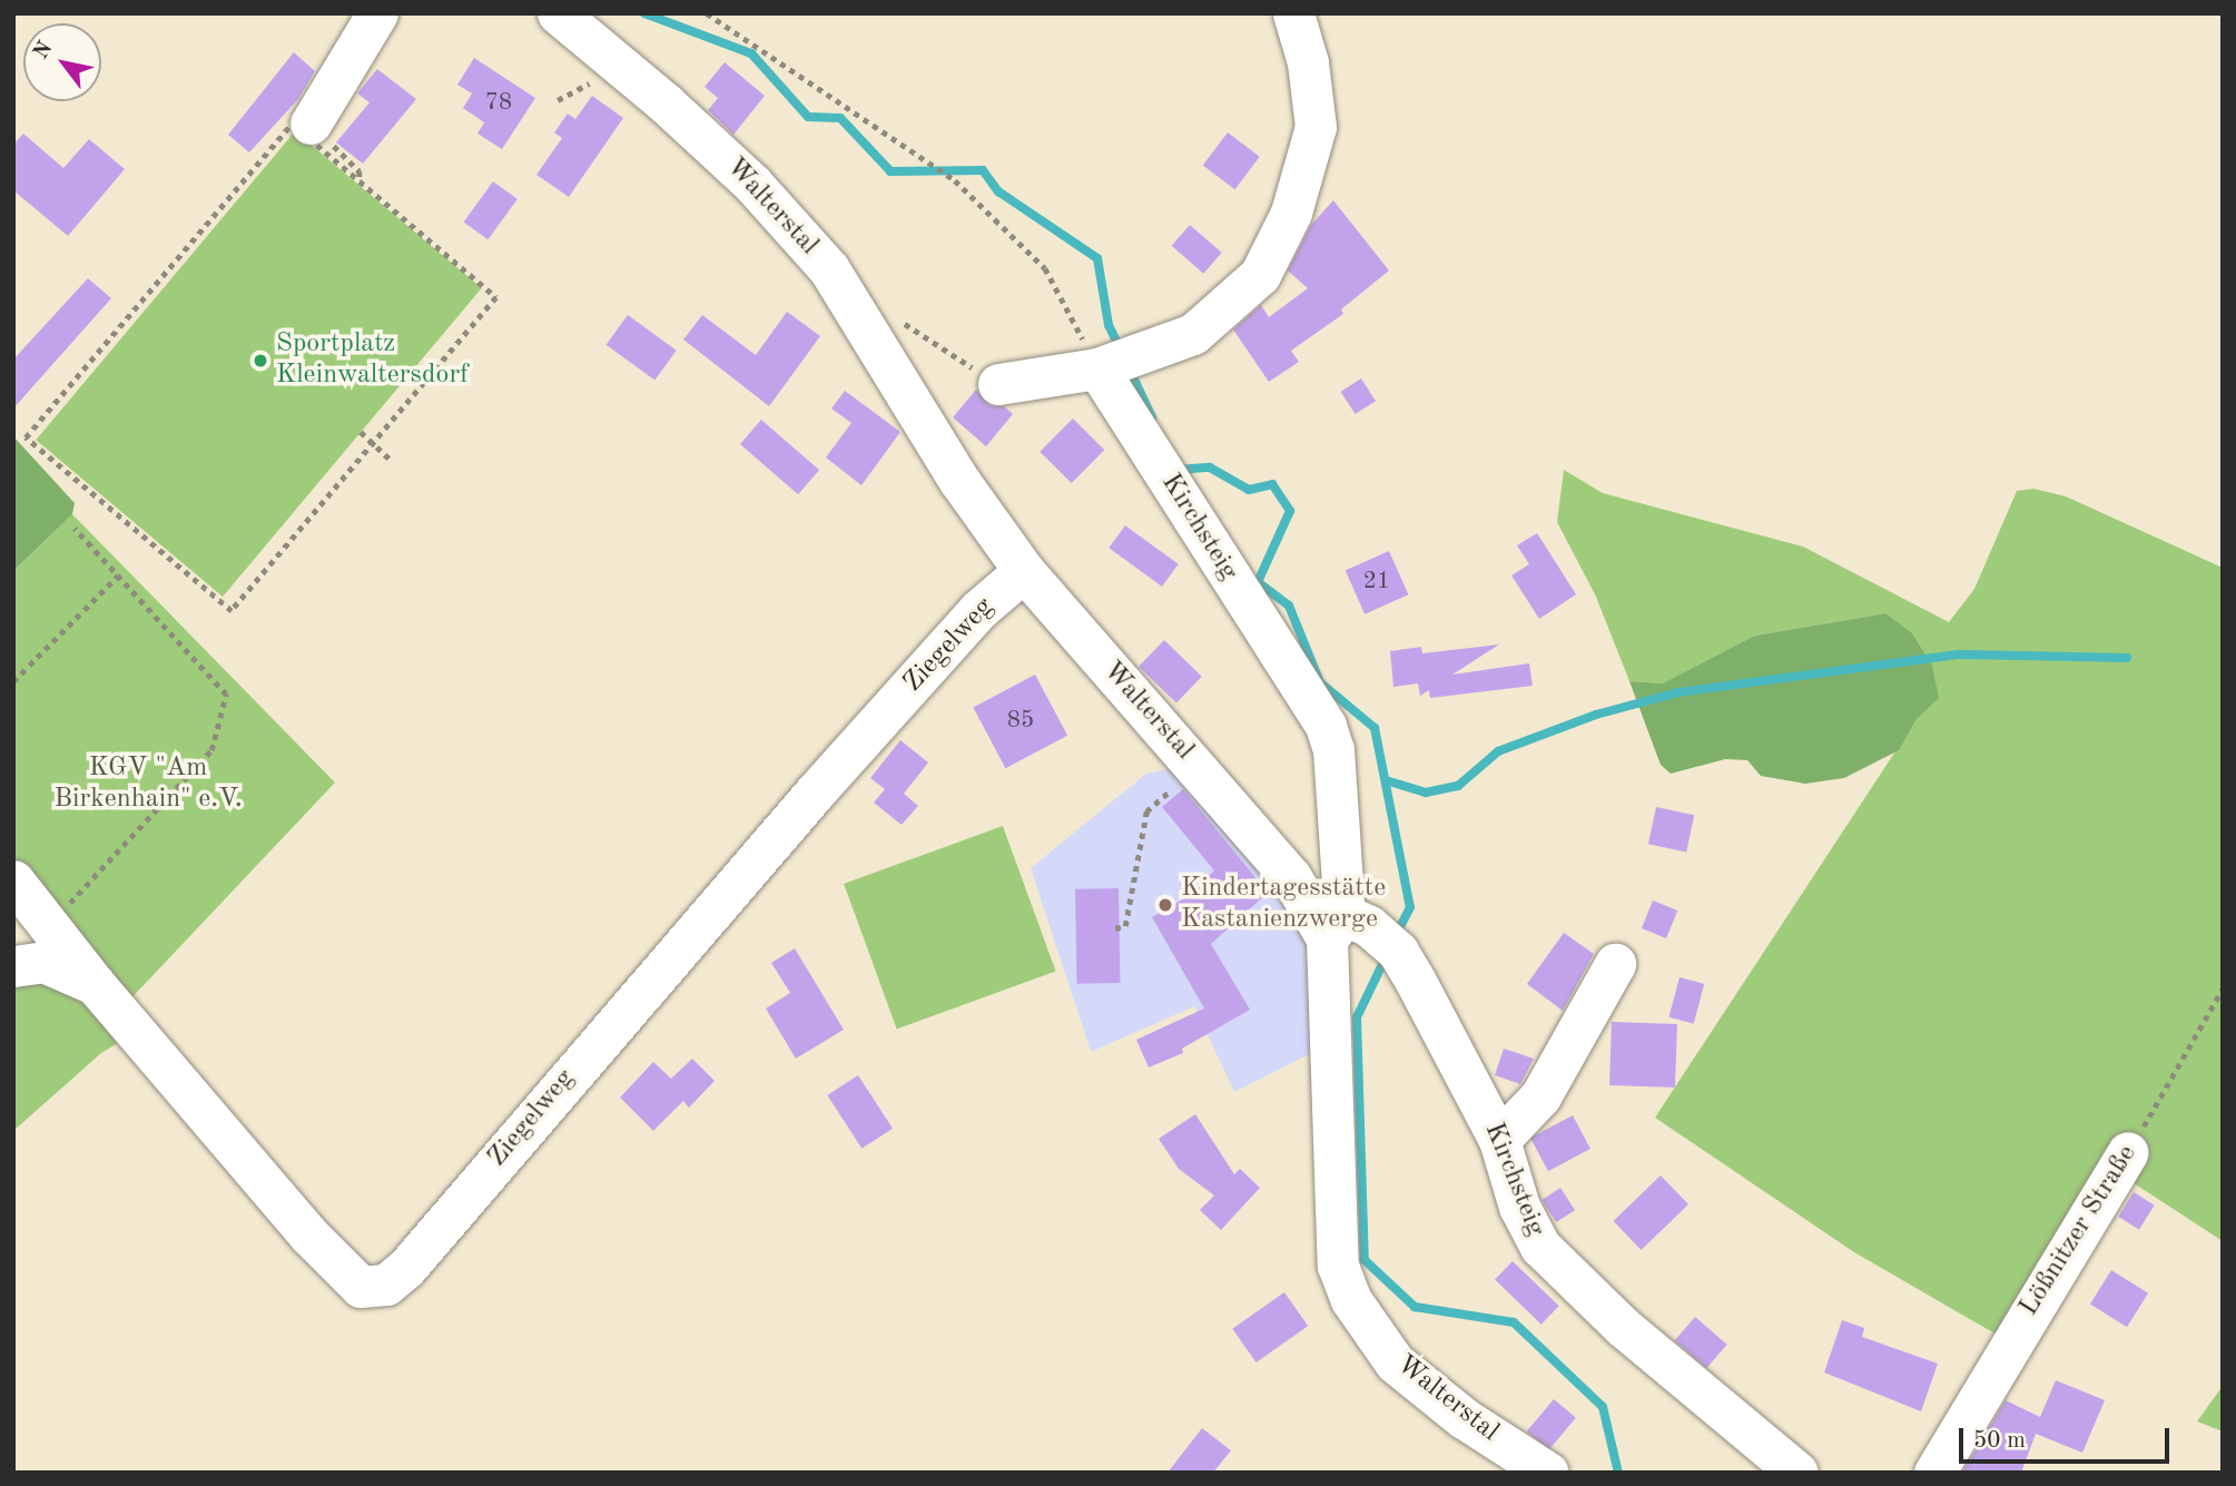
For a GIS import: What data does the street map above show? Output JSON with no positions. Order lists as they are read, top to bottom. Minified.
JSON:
{"streets":{"street":["Walterstal","Kirchsteig","Ziegelweg","Lößnitzer Straße"]},"crossings":[["Walterstal","Kirchsteig"],["Walterstal","Ziegelweg"]],"parks":["KGV \"Am Birkenhain\" e.V."],"places":["Sportplatz Kleinwaltersdorf","Kindertagesstätte Kastanienzwerge"],"house_numbers":["78","21","85"],"scale_bar":"50 m","north":"top left"}
